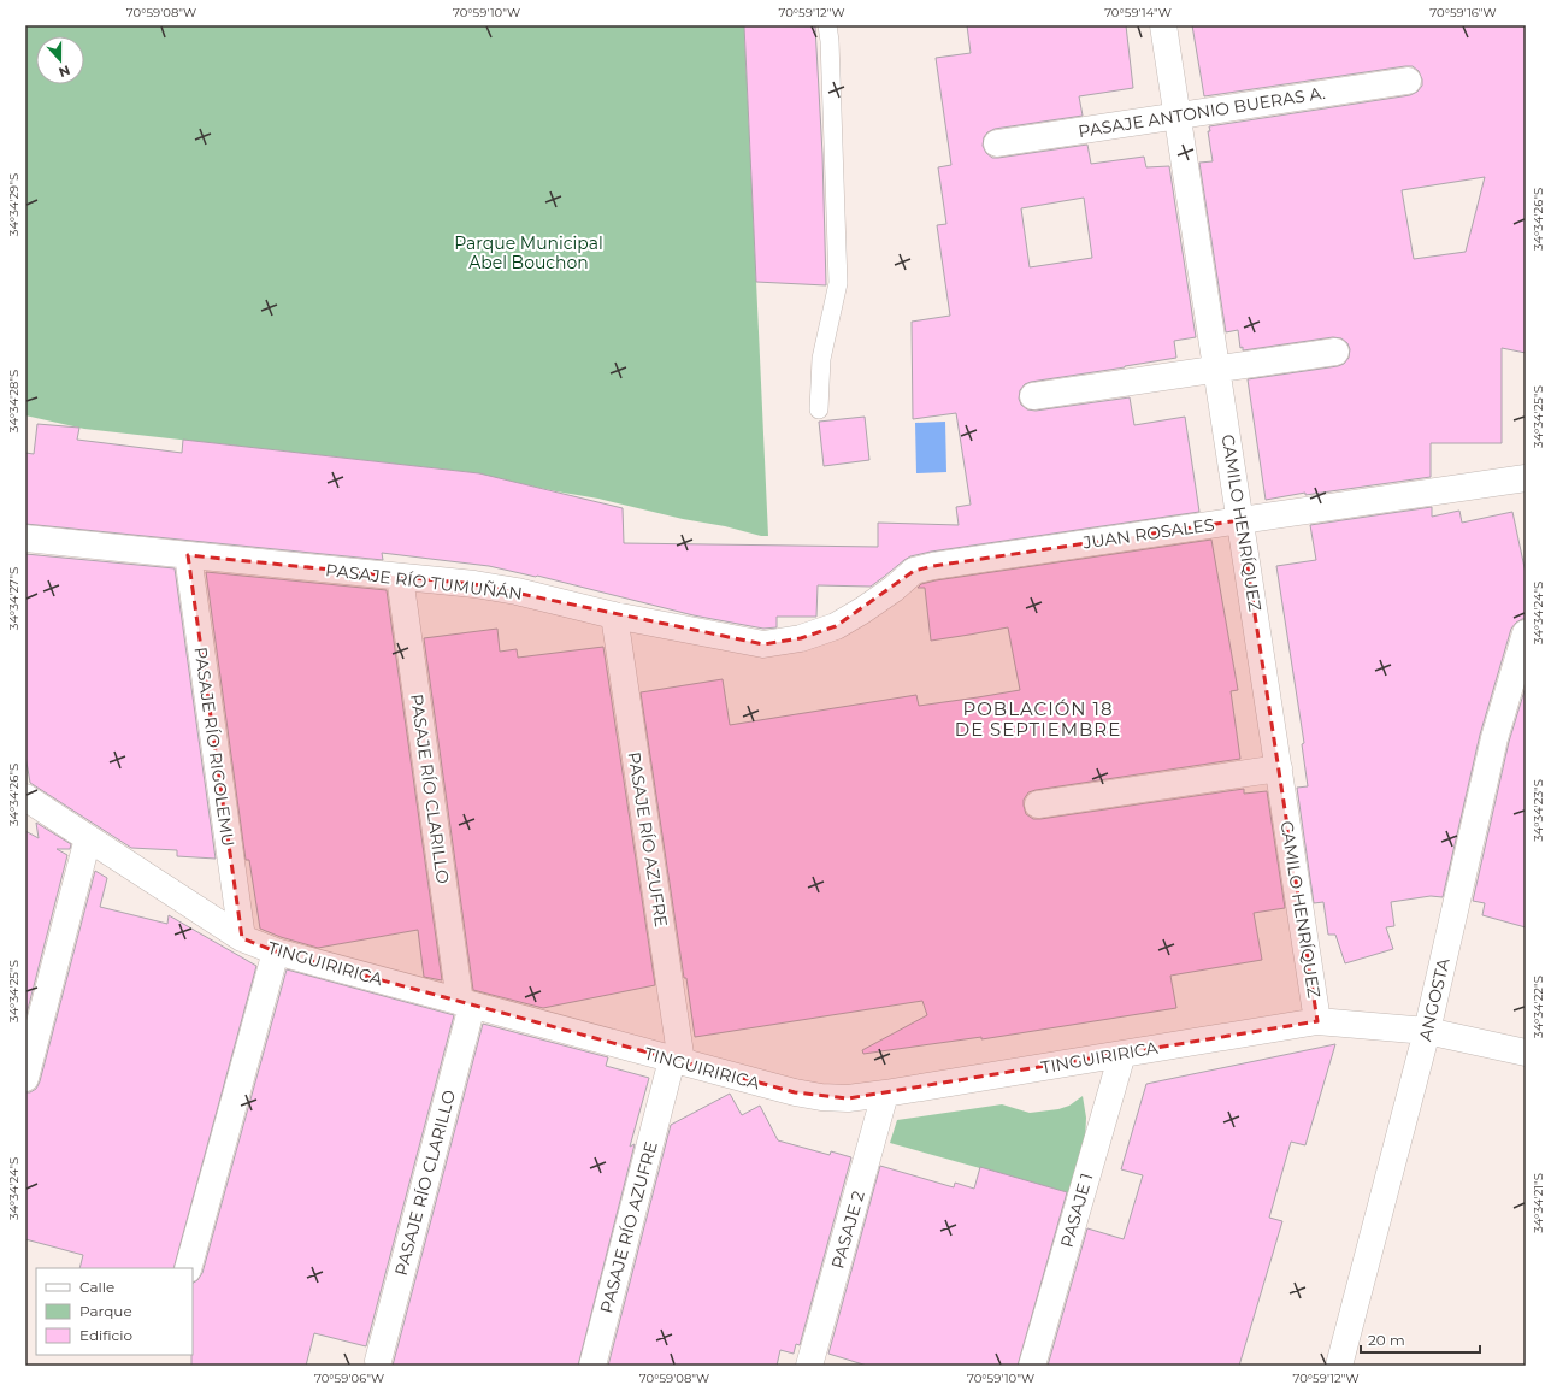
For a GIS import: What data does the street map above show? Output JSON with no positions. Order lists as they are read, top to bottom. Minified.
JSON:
{"streets":{"street":["PASAJE ANTONIO BUERAS A.","CAMILO HENRÍQUEZ","JUAN ROSALES","PASAJE RÍO TUMUÑÁN","PASAJE RÍO RIGOLEMU","PASAJE RÍO CLARILLO","PASAJE RÍO AZUFRE","TINGUIRIRICA","ANGOSTA","PASAJE 1","PASAJE 2"]},"crossings":[["PASAJE ANTONIO BUERAS A.","CAMILO HENRÍQUEZ"],["CAMILO HENRÍQUEZ","JUAN ROSALES"],["CAMILO HENRÍQUEZ","TINGUIRIRICA"],["JUAN ROSALES","PASAJE RÍO TUMUÑÁN"],["PASAJE RÍO TUMUÑÁN","PASAJE RÍO RIGOLEMU"],["PASAJE RÍO TUMUÑÁN","PASAJE RÍO CLARILLO"],["PASAJE RÍO TUMUÑÁN","PASAJE RÍO AZUFRE"],["PASAJE RÍO RIGOLEMU","TINGUIRIRICA"],["PASAJE RÍO CLARILLO","TINGUIRIRICA"],["PASAJE RÍO AZUFRE","TINGUIRIRICA"],["TINGUIRIRICA","ANGOSTA"],["TINGUIRIRICA","PASAJE 1"],["TINGUIRIRICA","PASAJE 2"]],"districts":["POBLACIÓN 18 DE SEPTIEMBRE"],"parks":["Parque Municipal Abel Bouchon"],"legend":["Calle","Parque","Edificio"],"scale_bar":"20 m","north":"bottom","coordinates":["70°59'08\"W","70°59'10\"W","70°59'12\"W","70°59'14\"W","70°59'16\"W","34°34'29\"S","34°34'26\"S","34°34'28\"S","34°34'25\"S","34°34'27\"S","34°34'24\"S","34°34'23\"S","34°34'22\"S","34°34'21\"S","70°59'06\"W"]}
